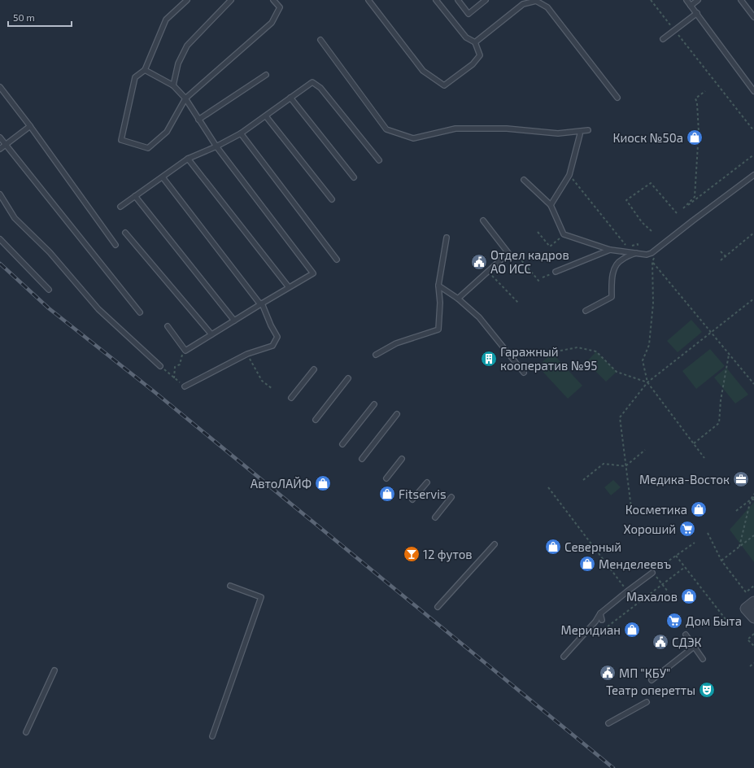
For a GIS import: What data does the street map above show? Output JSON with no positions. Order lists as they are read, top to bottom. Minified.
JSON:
{"places":{"shop":["Киоск №50а","АвтоЛАЙФ","Fitservis","Косметика","Северный","Менделеевъ","Махалов","Меридиан"],"public building":["Отдел кадров АО ИСС","СДЭК","МП \"КБУ\""],"building":["Гаражный кооператив №95"],"office":["Медика-Восток"],"supermarket":["Хороший","Дом Быта"],"bar":["12 футов"],"theatre":["Театр оперетты"]},"scale_bar":"50 m"}
